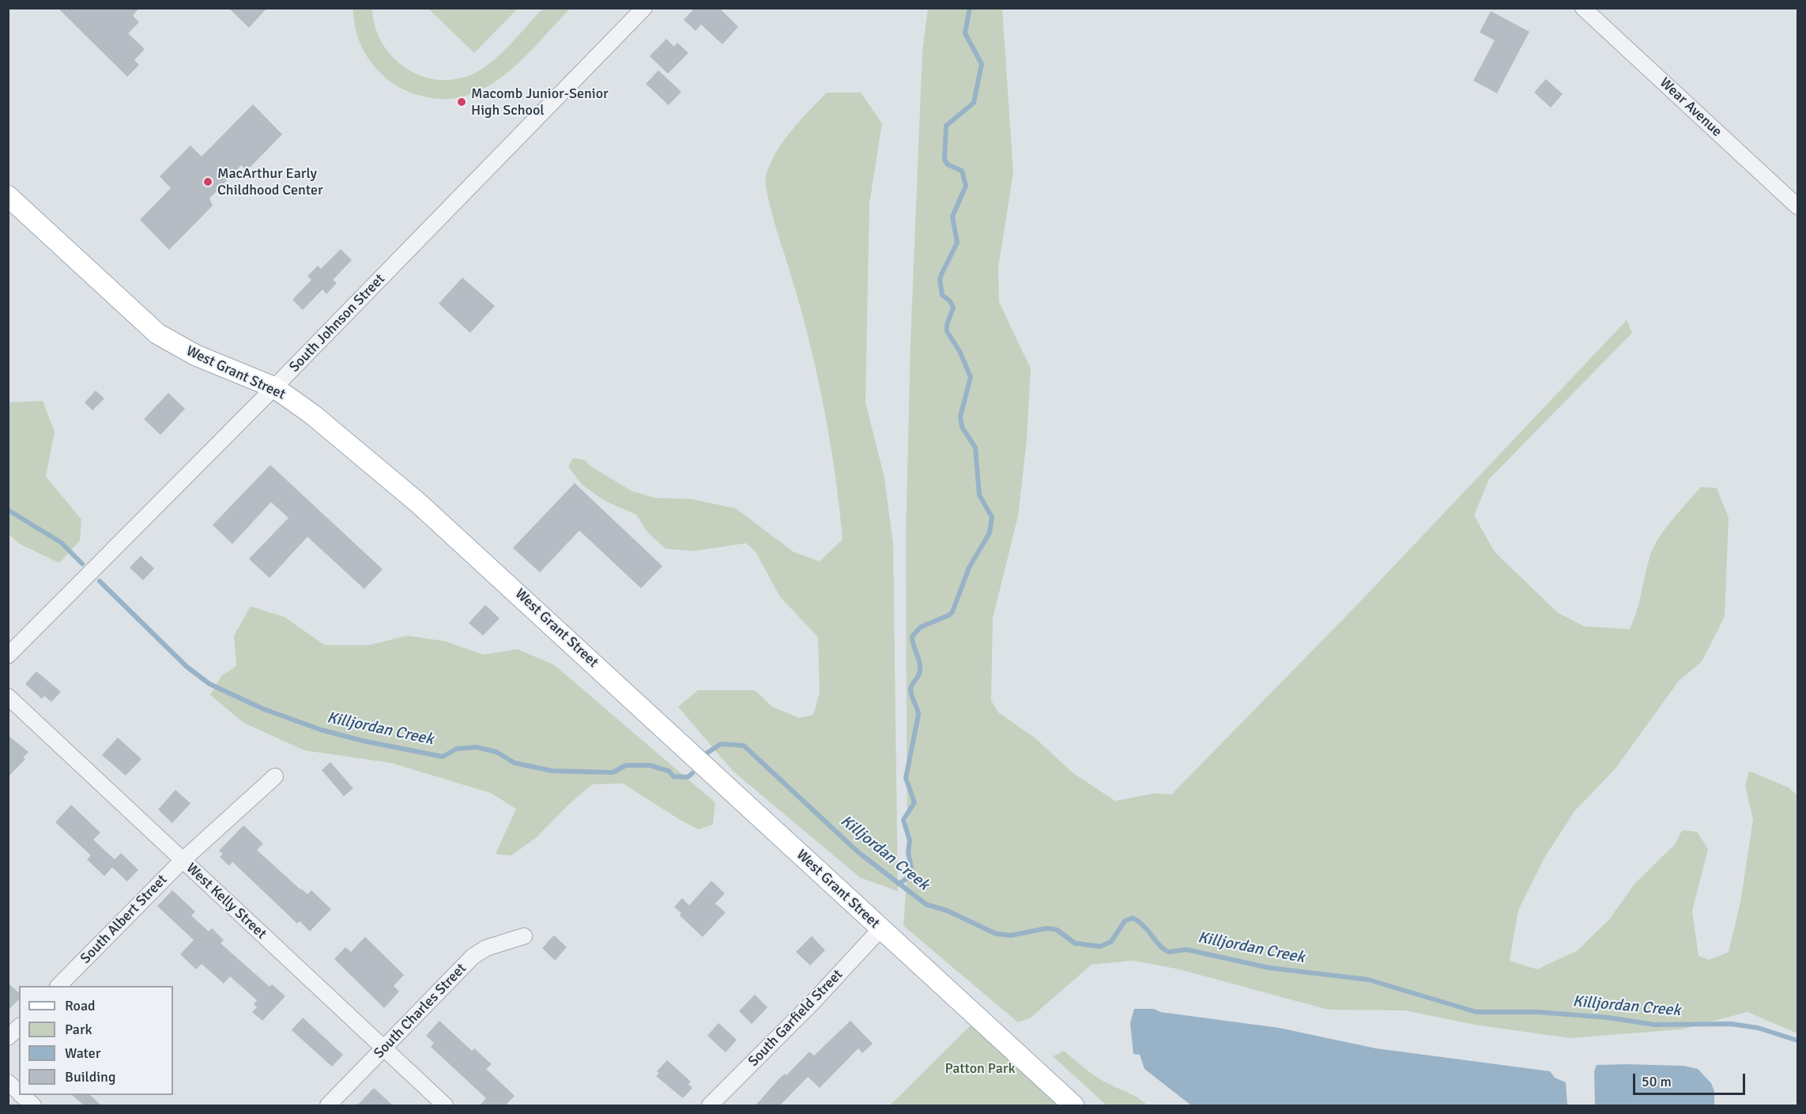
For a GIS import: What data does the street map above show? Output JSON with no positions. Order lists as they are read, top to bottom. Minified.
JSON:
{"streets":{"main road":["West Grant Street"],"street":["Wear Avenue","South Johnson Street","West Kelly Street","South Albert Street","South Charles Street","South Garfield Street"]},"crossings":[["South Johnson Street","West Grant Street"],["West Grant Street","South Garfield Street"],["West Kelly Street","South Albert Street"],["West Kelly Street","South Charles Street"]],"water":["Killjordan Creek"],"parks":["Patton Park"],"places":["Macomb Junior-Senior High School","MacArthur Early Childhood Center"],"legend":["Road","Park","Water","Building"],"scale_bar":"50 m"}
